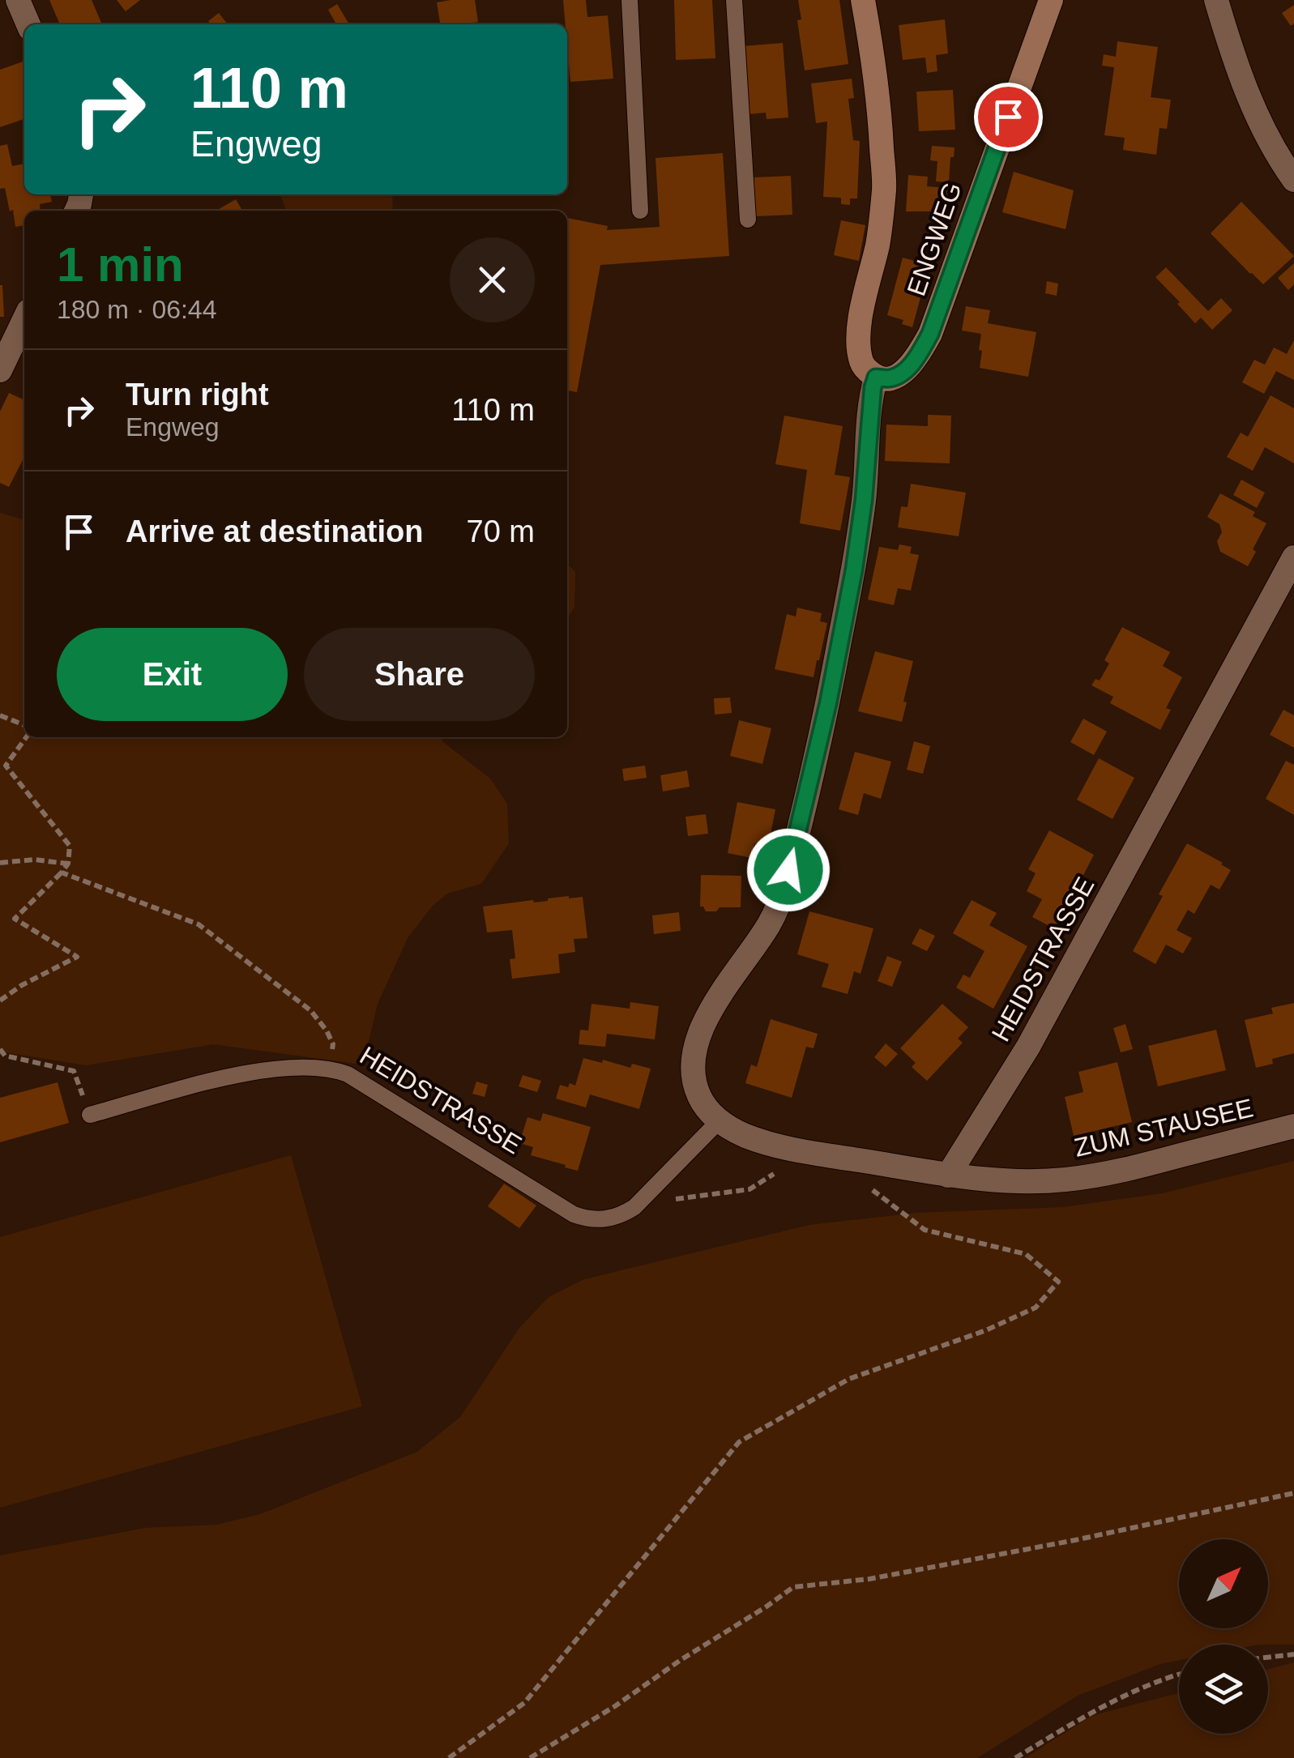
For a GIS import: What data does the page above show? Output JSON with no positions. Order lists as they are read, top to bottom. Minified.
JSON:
{"streets":{"street":["ENGWEG","HEIDSTRASSE","ZUM STAUSEE"]},"crossings":[["HEIDSTRASSE","ZUM STAUSEE"]],"north":"top right","page":{"turn":["110 m","Engweg"],"heading":["1 min","180 m · 06:44"],"list":[{"name":"Turn right","note":"Engweg","value":"110 m"},{"name":"Arrive at destination","value":"70 m"}],"buttons":["Exit","Share"]}}
